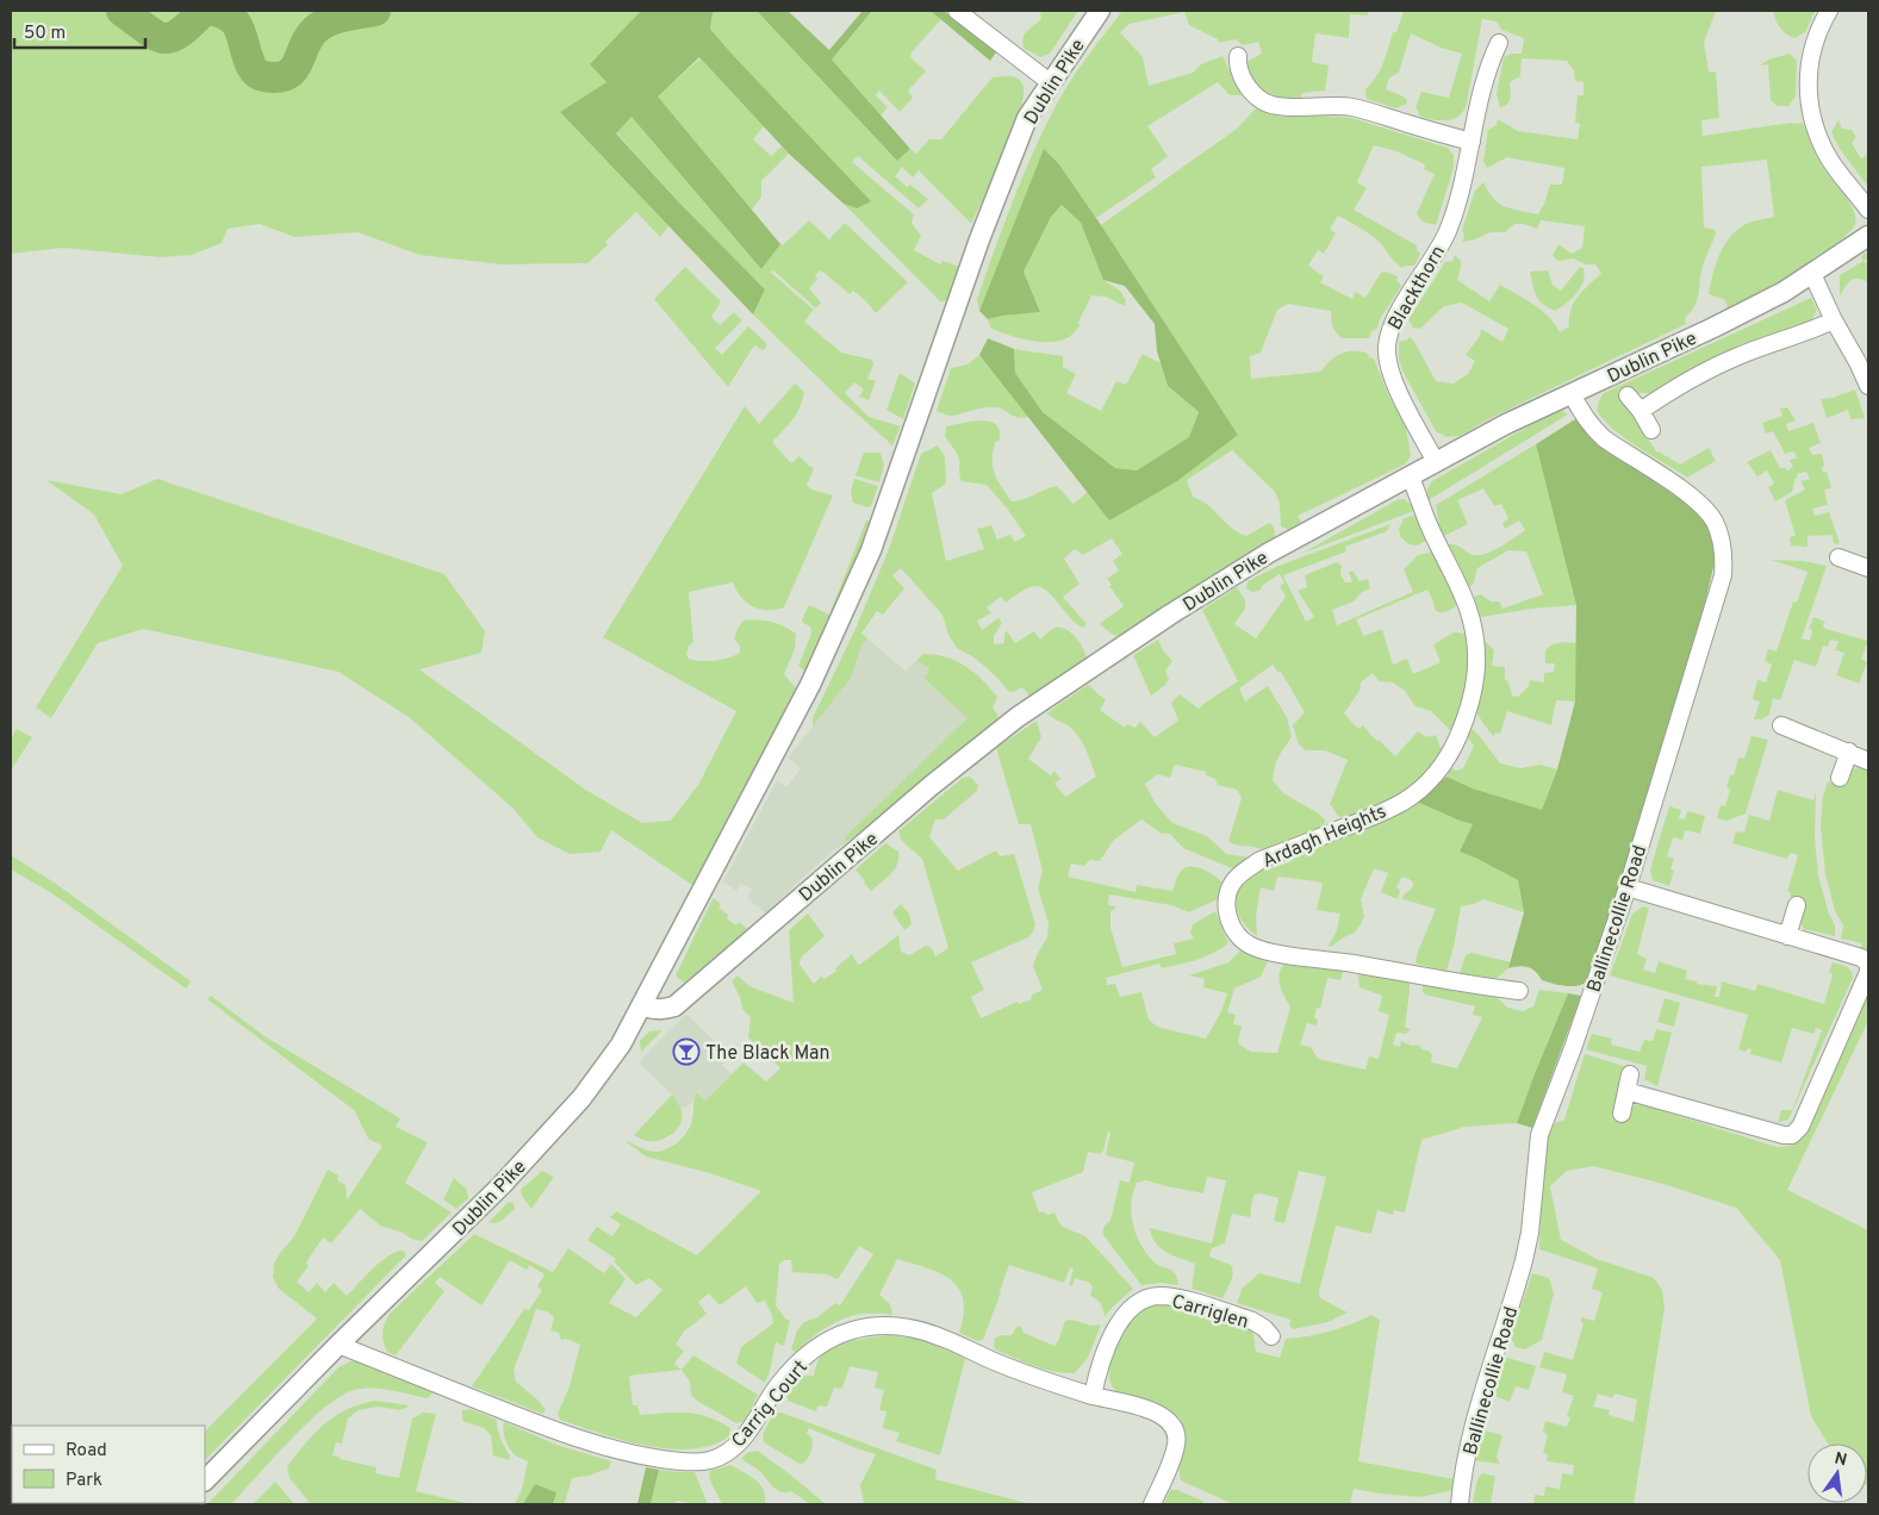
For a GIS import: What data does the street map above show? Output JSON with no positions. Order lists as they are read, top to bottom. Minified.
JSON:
{"streets":{"street":["Dublin Pike","Blackthorn","Ardagh Heights","Ballinecollie Road","Carriglen","Carrig Court"]},"crossings":[["Dublin Pike","Blackthorn"],["Dublin Pike","Ardagh Heights"],["Dublin Pike","Ballinecollie Road"],["Dublin Pike","Carrig Court"],["Carriglen","Carrig Court"]],"places":{"bar":["The Black Man"]},"legend":["Road","Park"],"scale_bar":"50 m","north":"top"}
